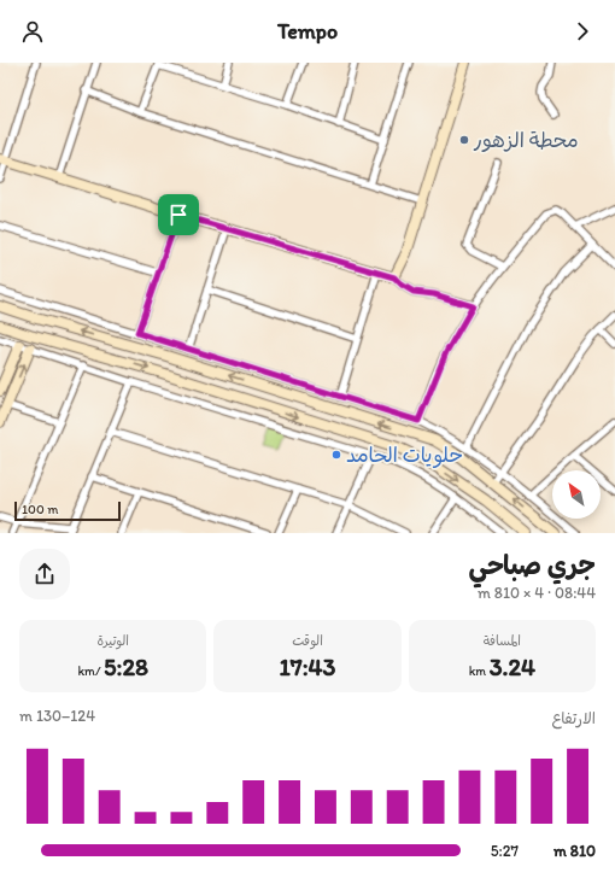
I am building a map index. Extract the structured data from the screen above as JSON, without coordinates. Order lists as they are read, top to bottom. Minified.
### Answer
{"places":["محطة الزهور","حلويات الحامد"],"scale_bar":"100 m","north":"top left","page":{"header":"Tempo","scale":"100 m","heading":["جري صباحي","08:44 · 4 × 810 m"],"stats":[["المسافة","3.24 km"],["الوقت","17:43"],["الوتيرة","5:28 /km"]],"chart":["الارتفاع","124–130 m"],"list":[{"name":"810 m","note":"5:27"}]}}
